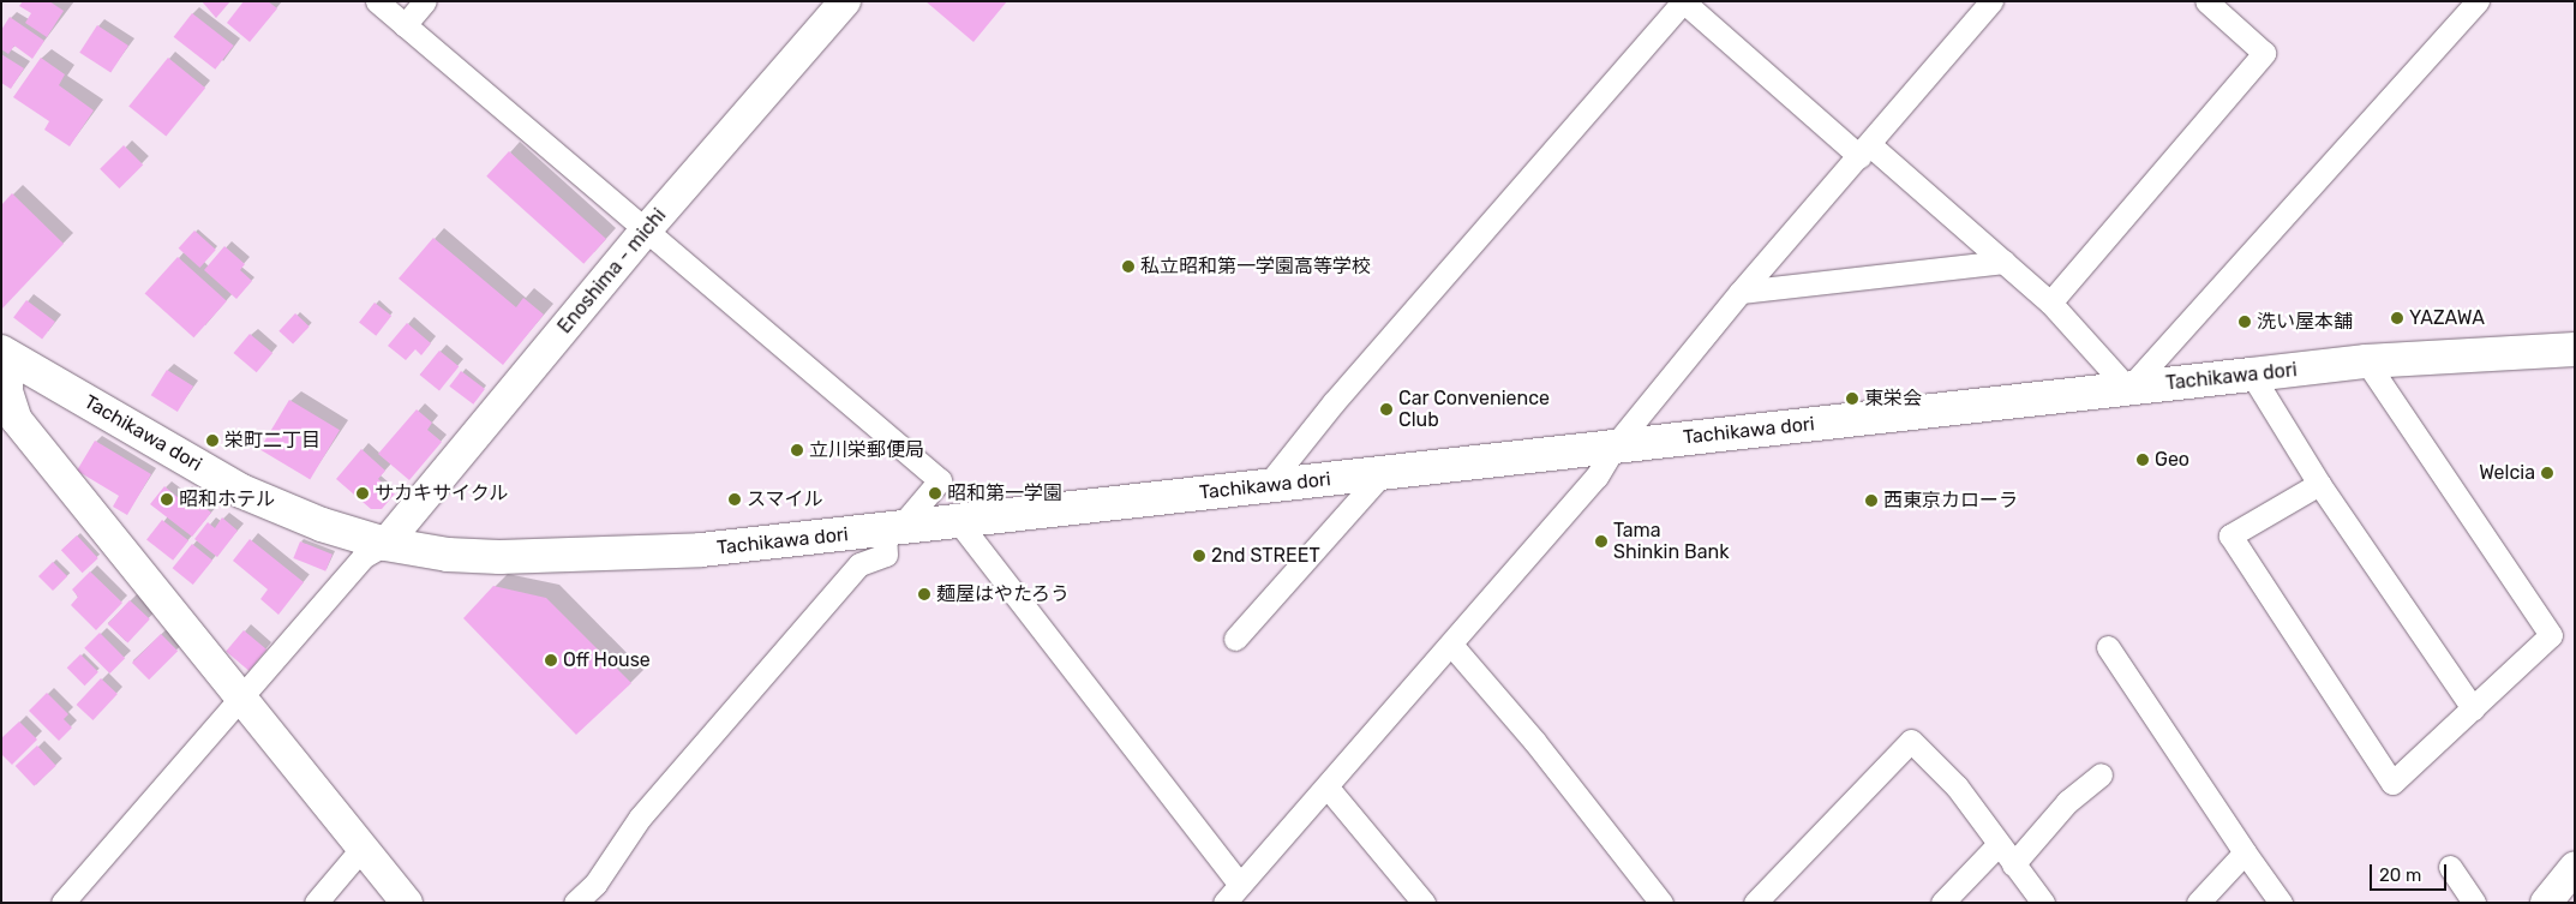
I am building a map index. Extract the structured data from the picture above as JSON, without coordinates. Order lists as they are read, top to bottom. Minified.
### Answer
{"streets":{"main road":["Tachikawa dori"],"street":["Enoshima - michi"]},"crossings":[["Enoshima - michi","Tachikawa dori"]],"places":["私立昭和第一学園高等学校","YAZAWA","洗い屋本舗","東栄会","Car Convenience Club","栄町二丁目","立川栄郵便局","Geo","Welcia","サカキサイクル","昭和第一学園","昭和ホテル","スマイル","西東京カローラ","Tama Shinkin Bank","2nd STREET","麺屋はやたろう","Off House"],"scale_bar":"20 m"}
